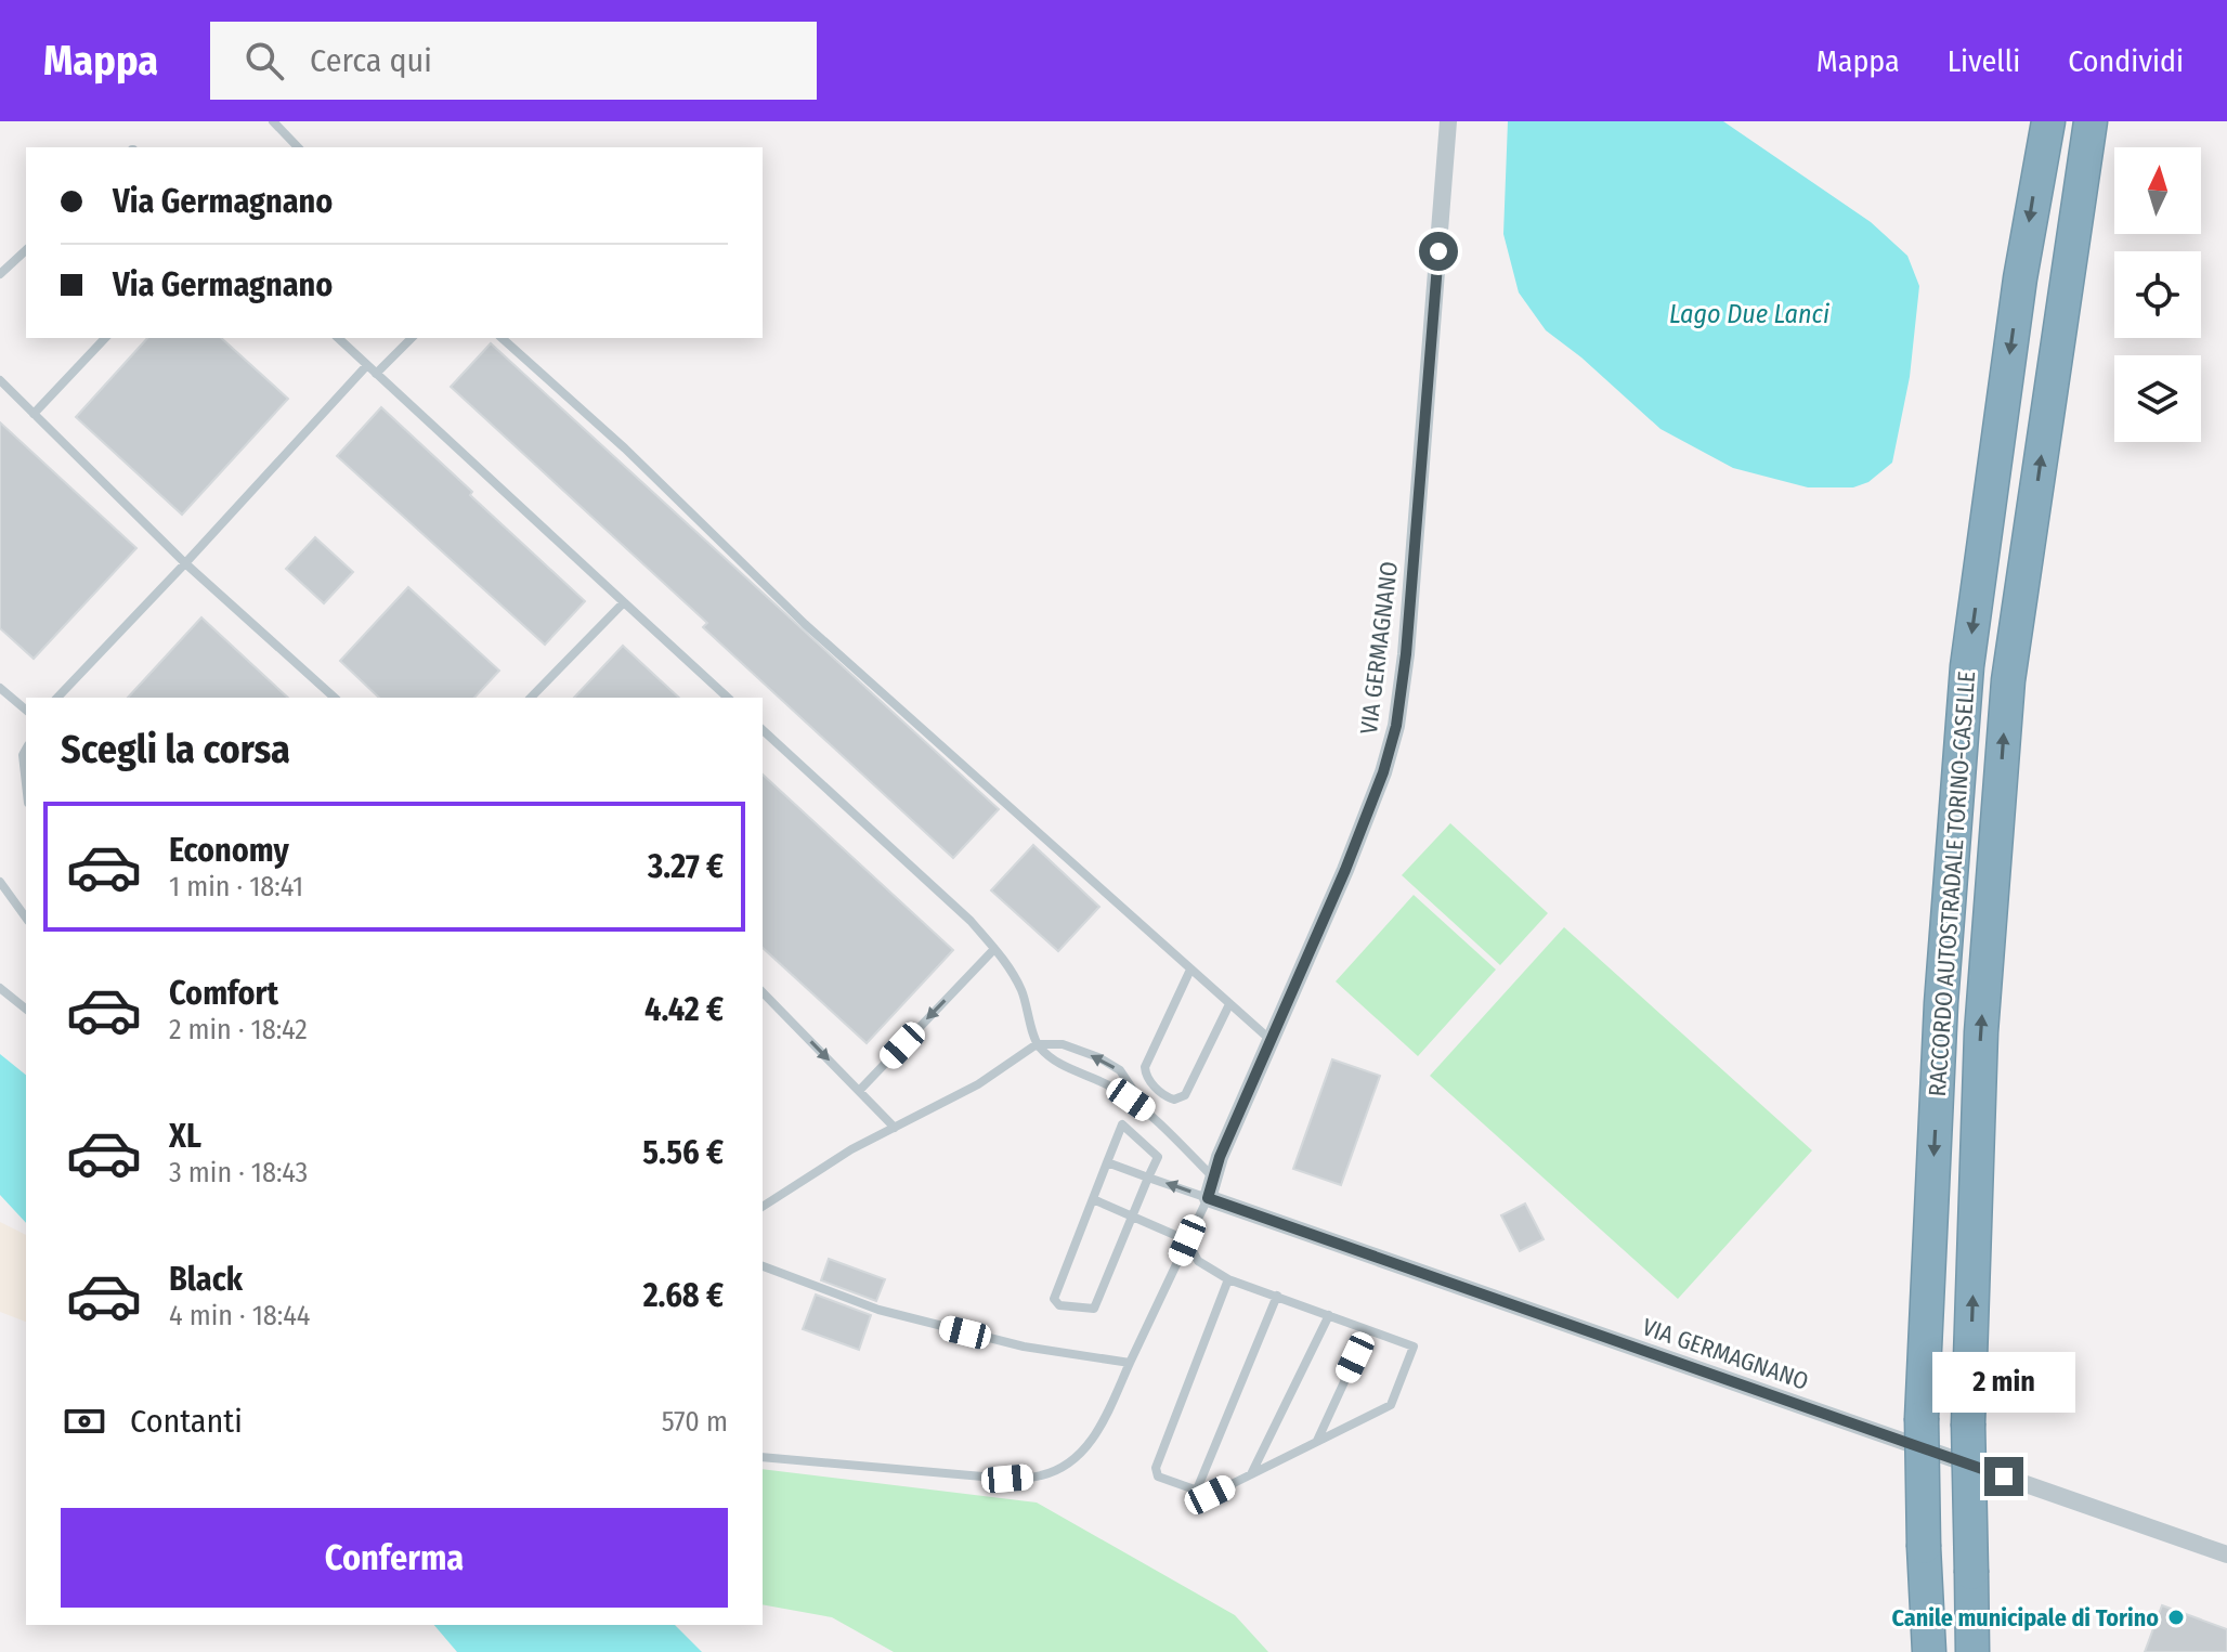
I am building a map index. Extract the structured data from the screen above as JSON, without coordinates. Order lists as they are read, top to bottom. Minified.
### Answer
{"streets":{"highway":["RACCORDO AUTOSTRADALE TORINO-CASELLE"],"street":["VIA GERMAGNANO"]},"water":["Lago Due Lanci"],"places":["Canile municipale di Torino"],"north":"top","page":{"header":"Mappa","search":"Cerca qui","nav":["Mappa","Livelli","Condividi"],"banner":["Via Germagnano","Via Germagnano"],"heading":"Scegli la corsa","list":[{"name":"Economy","note":"1 min · 18:41","value":"3.27 €"},{"name":"Comfort","note":"2 min · 18:42","value":"4.42 €"},{"name":"XL","note":"3 min · 18:43","value":"5.56 €"},{"name":"Black","note":"4 min · 18:44","value":"2.68 €"}],"bubble":"2 min","pay":["Contanti","570 m"],"buttons":"Conferma"}}
